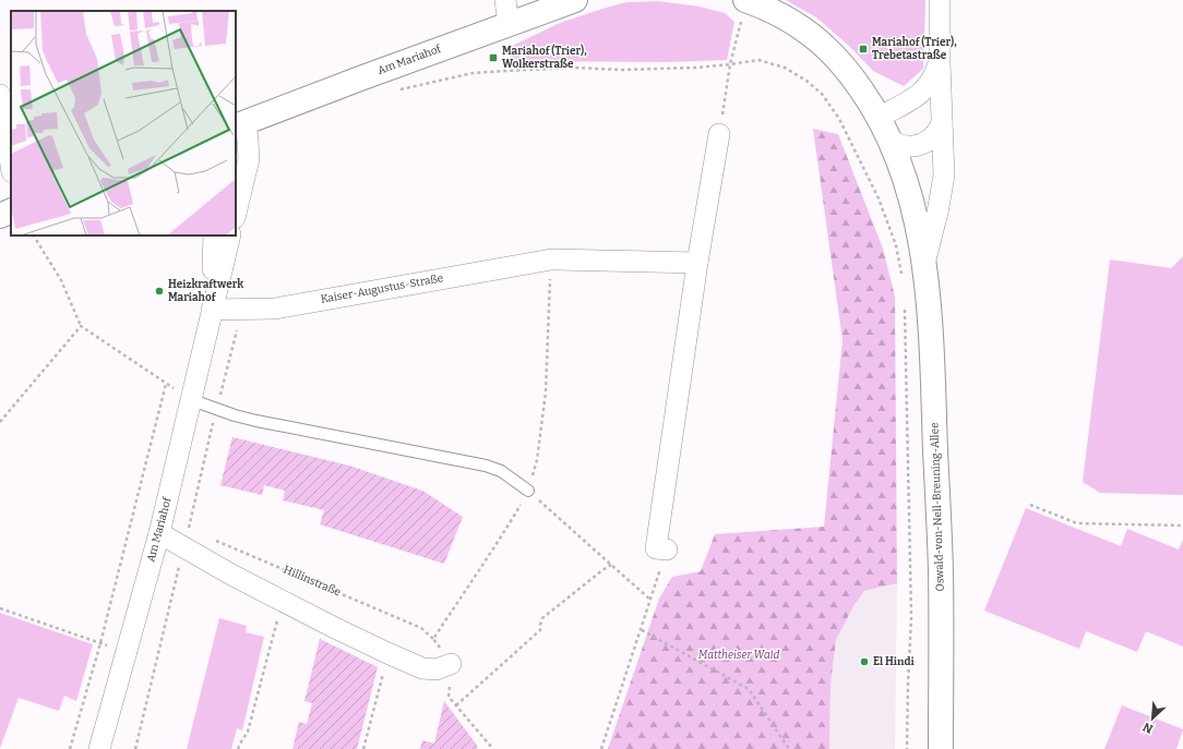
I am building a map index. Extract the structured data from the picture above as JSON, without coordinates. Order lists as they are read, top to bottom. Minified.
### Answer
{"streets":{"street":["Am Mariahof","Kaiser-Augustus-Straße","Oswald-von-Nell-Breuning-Allee"],"path":["Hillinstraße"]},"crossings":[["Am Mariahof","Kaiser-Augustus-Straße"]],"parks":["Mattheiser Wald"],"places":{"transit":["Mariahof (Trier), Trebetastraße","Mariahof (Trier), Wolkerstraße"],"other":["Heizkraftwerk Mariahof","El Hindi"]},"north":"bottom left"}
